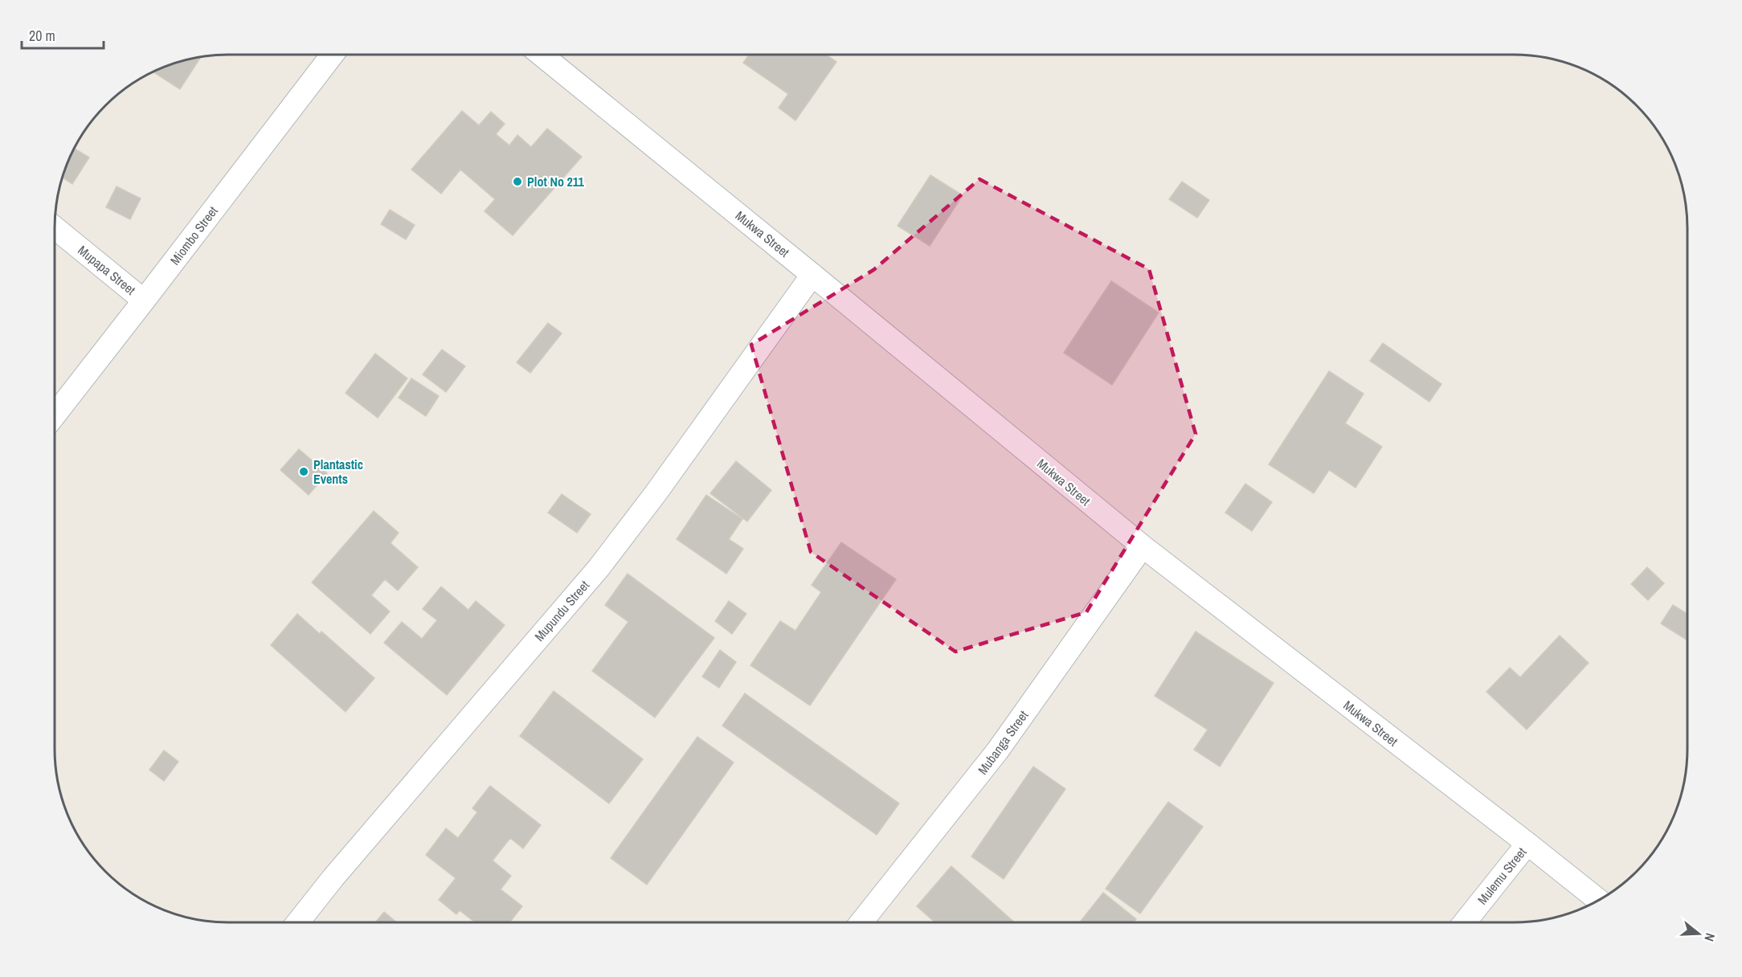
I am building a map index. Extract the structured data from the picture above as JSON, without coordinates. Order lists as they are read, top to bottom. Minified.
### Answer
{"streets":{"street":["Mukwa Street","Miombo Street","Mupapa Street","Mupundu Street","Mubanga Street","Mulemu Street"]},"crossings":[["Mukwa Street","Mupundu Street"],["Mukwa Street","Mubanga Street"],["Mukwa Street","Mulemu Street"],["Miombo Street","Mupapa Street"]],"places":["Plot No 211","Plantastic Events"],"scale_bar":"20 m","north":"right"}
